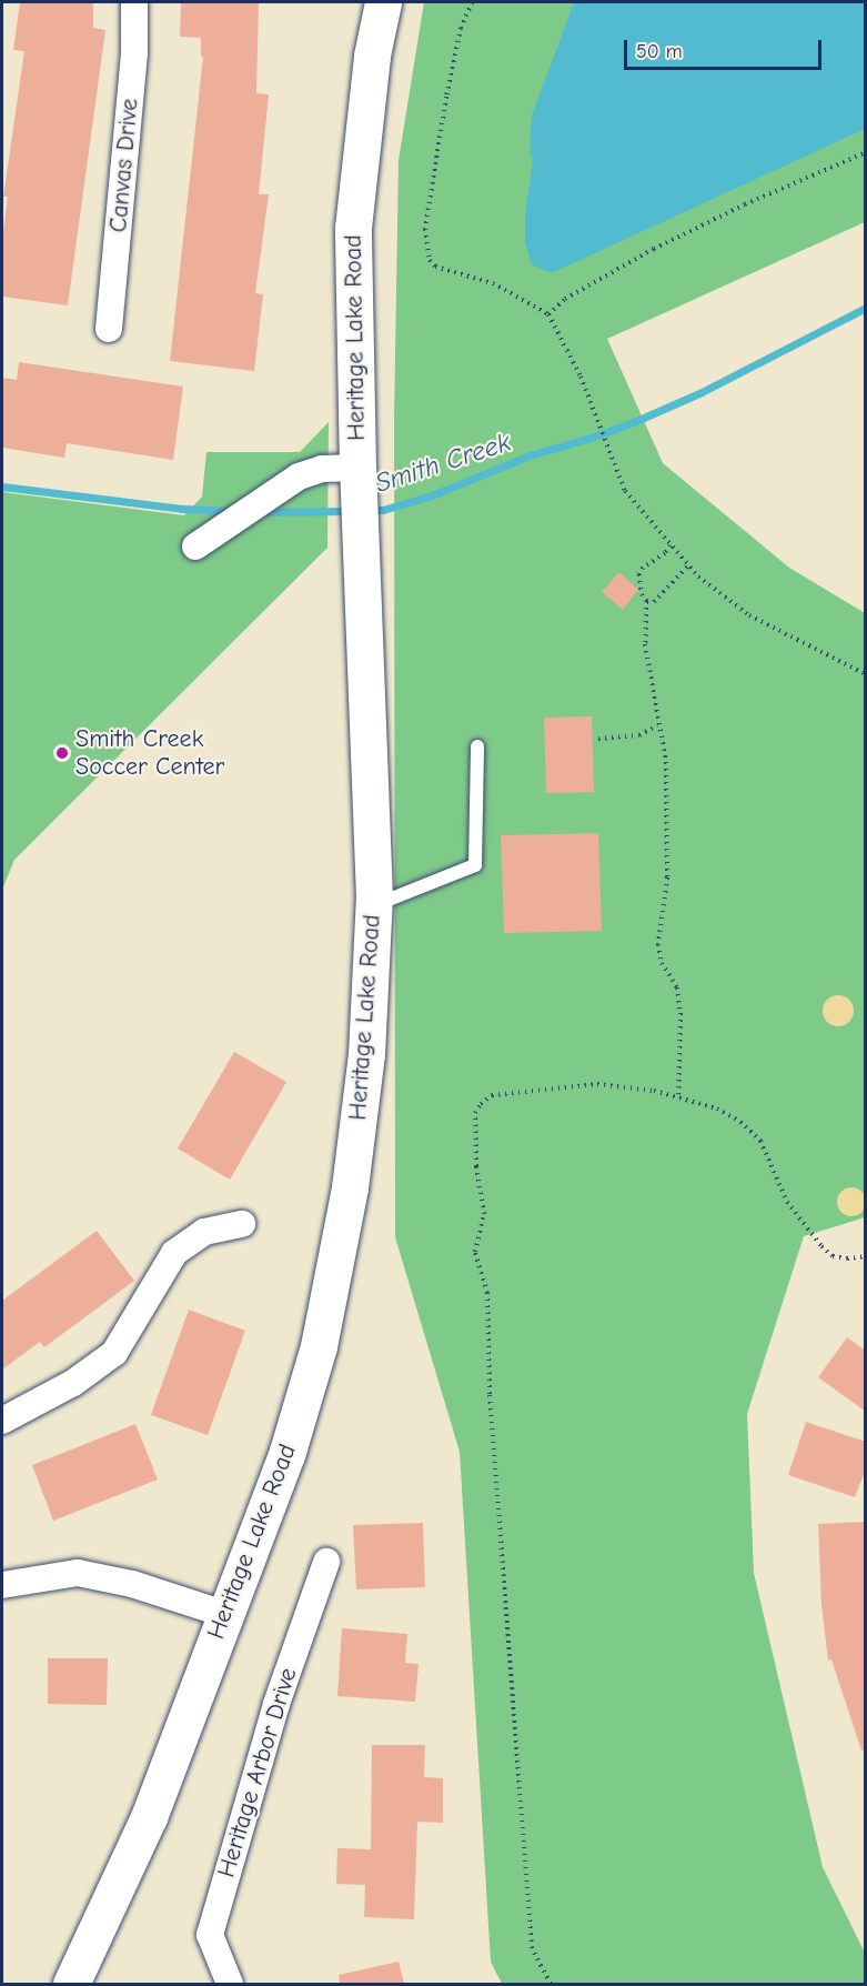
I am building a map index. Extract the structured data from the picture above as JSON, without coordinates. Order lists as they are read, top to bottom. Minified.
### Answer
{"streets":{"main road":["Heritage Lake Road"],"street":["Canvas Drive","Heritage Arbor Drive"]},"water":["Smith Creek"],"places":["Smith Creek Soccer Center"],"scale_bar":"50 m"}
